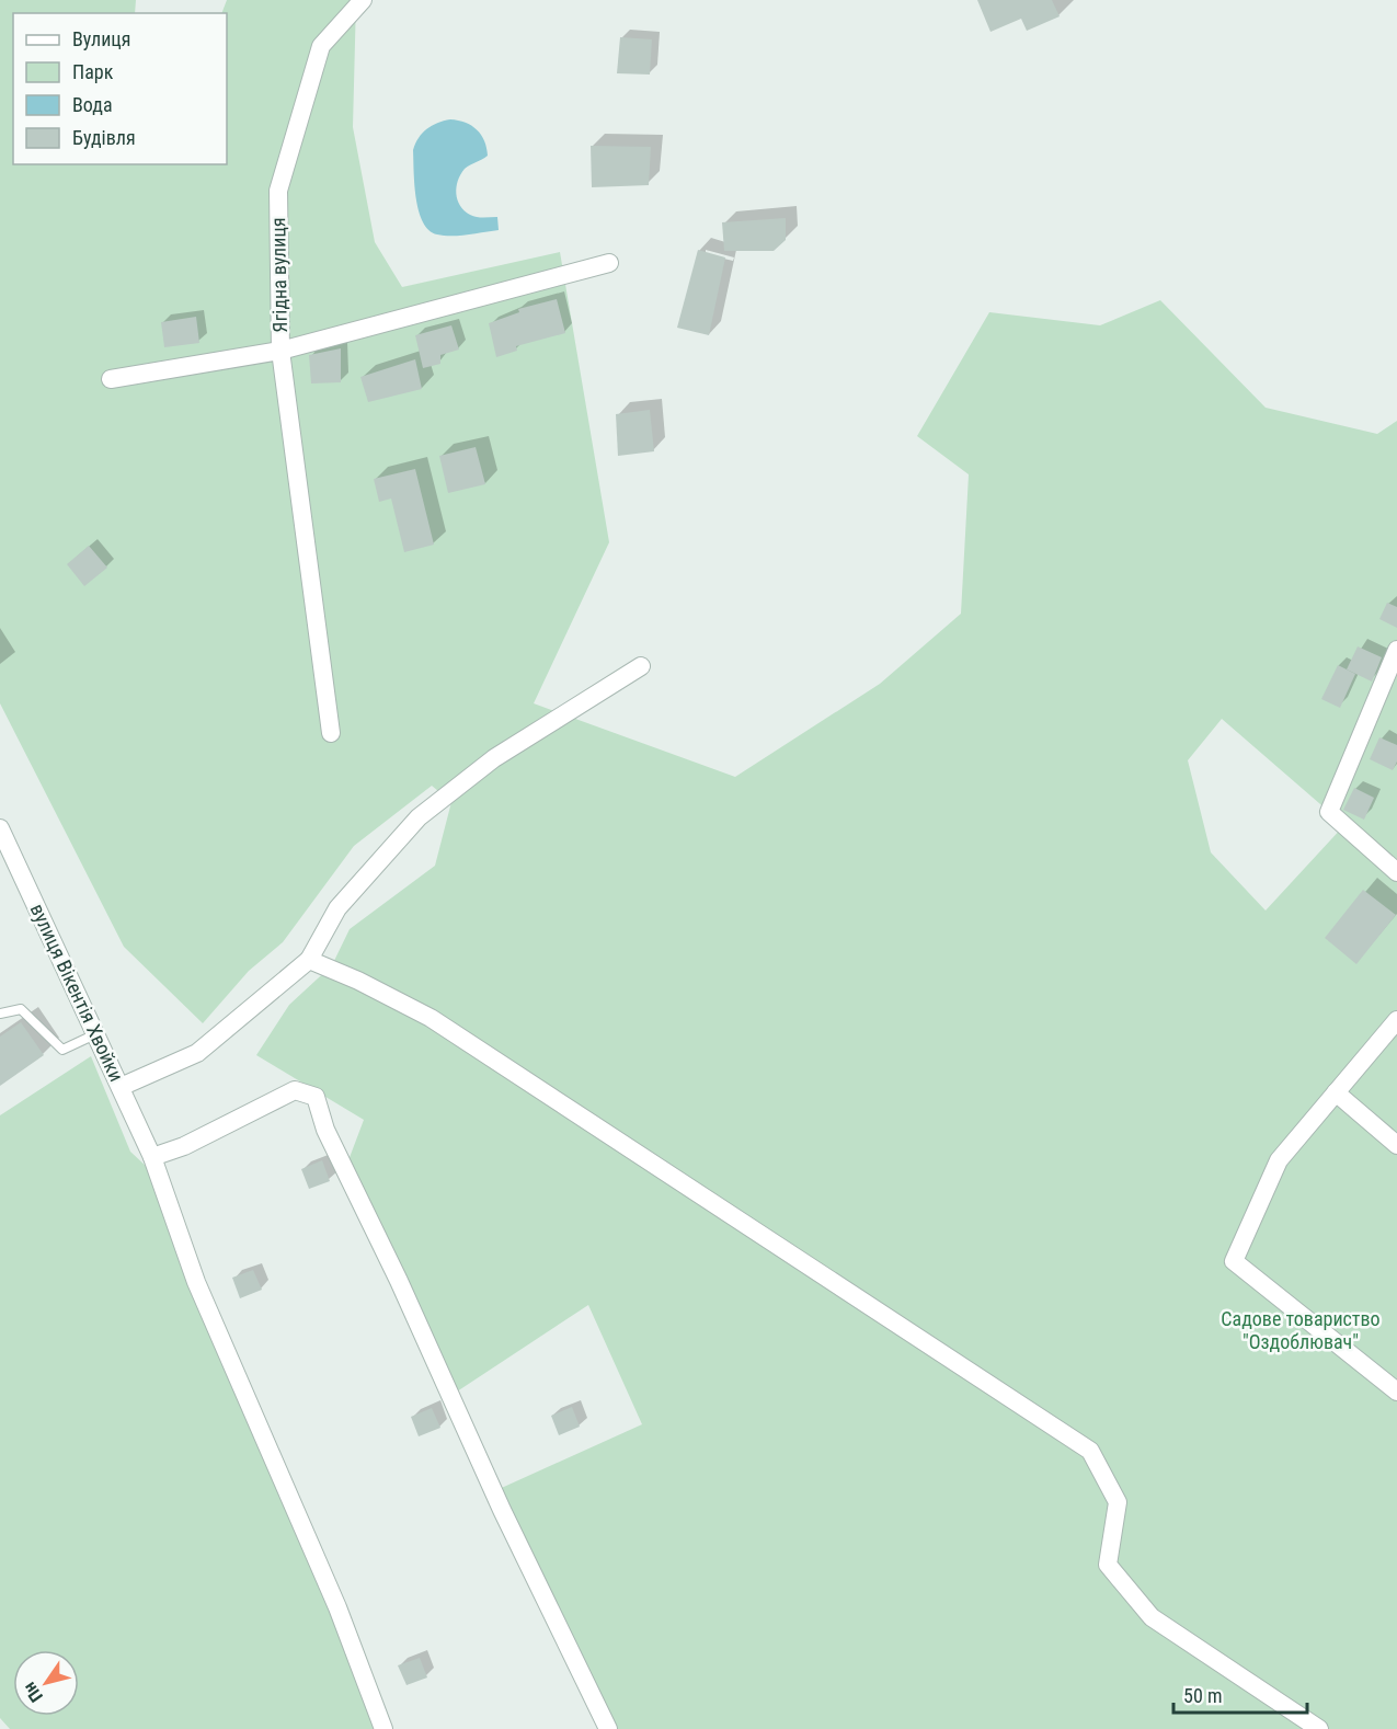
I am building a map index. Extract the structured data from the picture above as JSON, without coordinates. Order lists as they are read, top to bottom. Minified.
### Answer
{"streets":{"street":["Ягідна вулиця","вулиця Вікентія Хвойки"]},"parks":["Садове товариство \"Оздоблювач\""],"legend":["Вулиця","Парк","Вода","Будівля"],"scale_bar":"50 m","north":"bottom left"}
